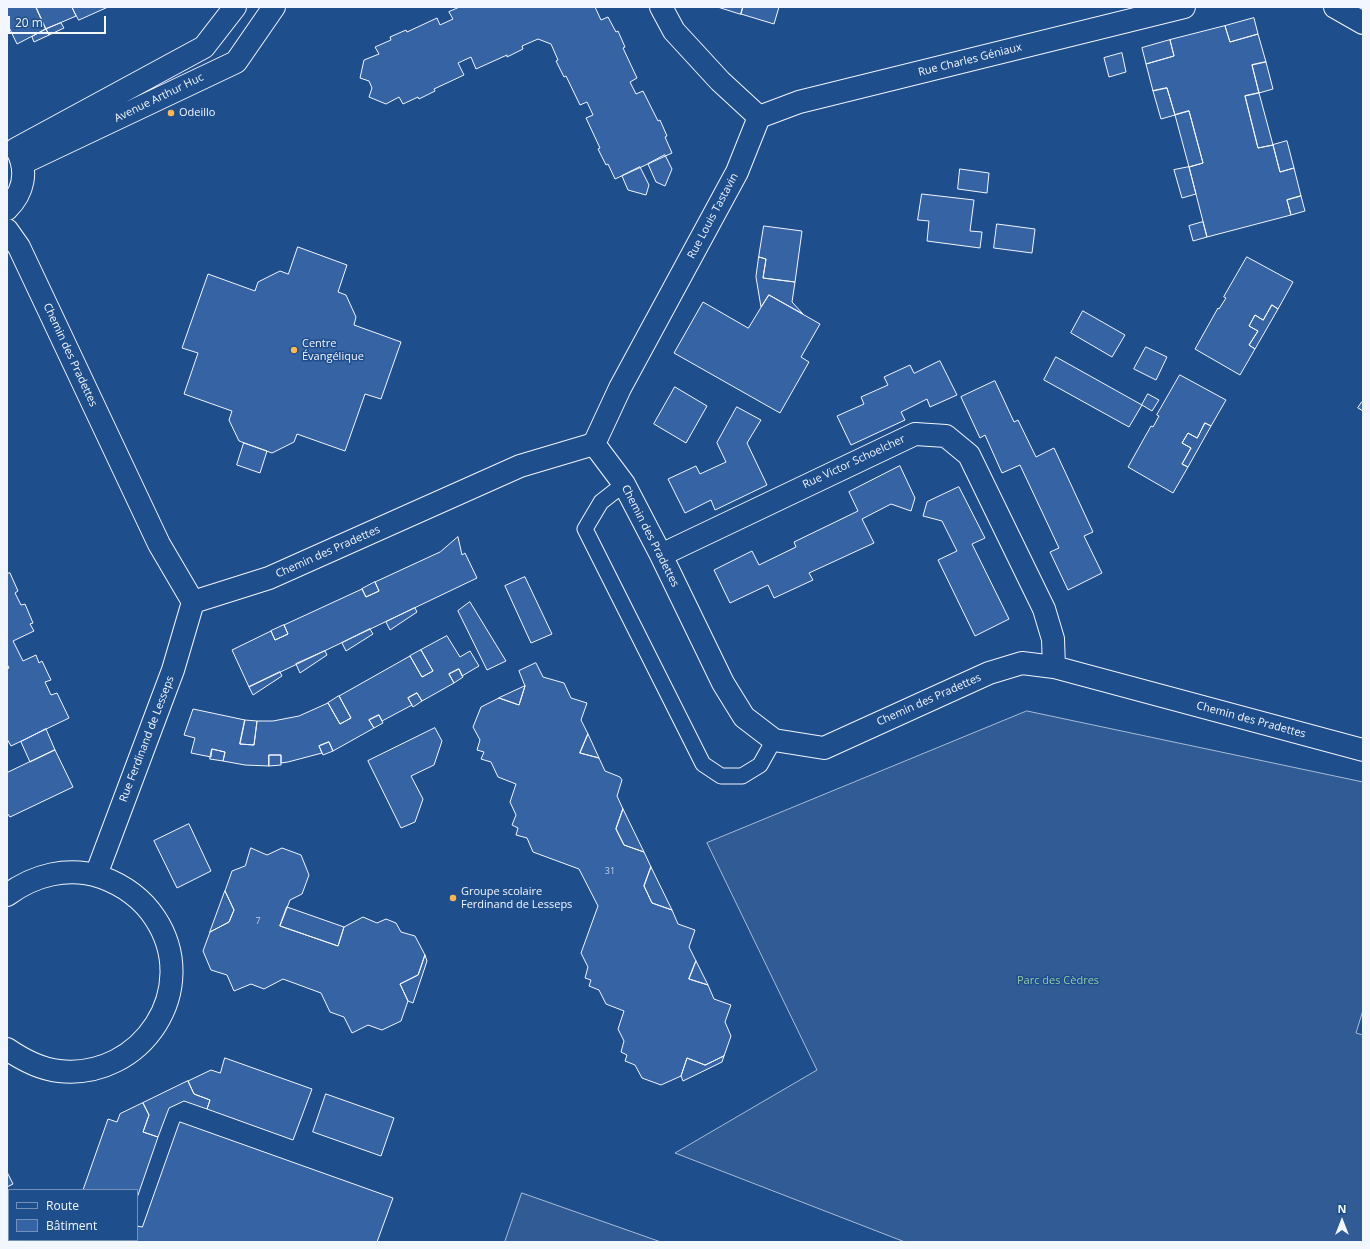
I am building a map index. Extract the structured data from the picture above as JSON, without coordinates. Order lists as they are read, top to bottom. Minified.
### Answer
{"streets":{"street":["Rue Charles Géniaux","Avenue Arthur Huc","Rue Louis Tastavin","Chemin des Pradettes","Rue Victor Schoelcher","Rue Ferdinand de Lesseps"]},"crossings":[["Rue Charles Géniaux","Rue Louis Tastavin"],["Rue Louis Tastavin","Chemin des Pradettes"],["Chemin des Pradettes","Rue Victor Schoelcher"],["Chemin des Pradettes","Rue Ferdinand de Lesseps"]],"parks":["Parc des Cèdres"],"places":["Odeillo","Centre Évangélique","Groupe scolaire Ferdinand de Lesseps"],"house_numbers":["31","7"],"legend":["Route","Bâtiment"],"scale_bar":"20 m","north":"top"}
